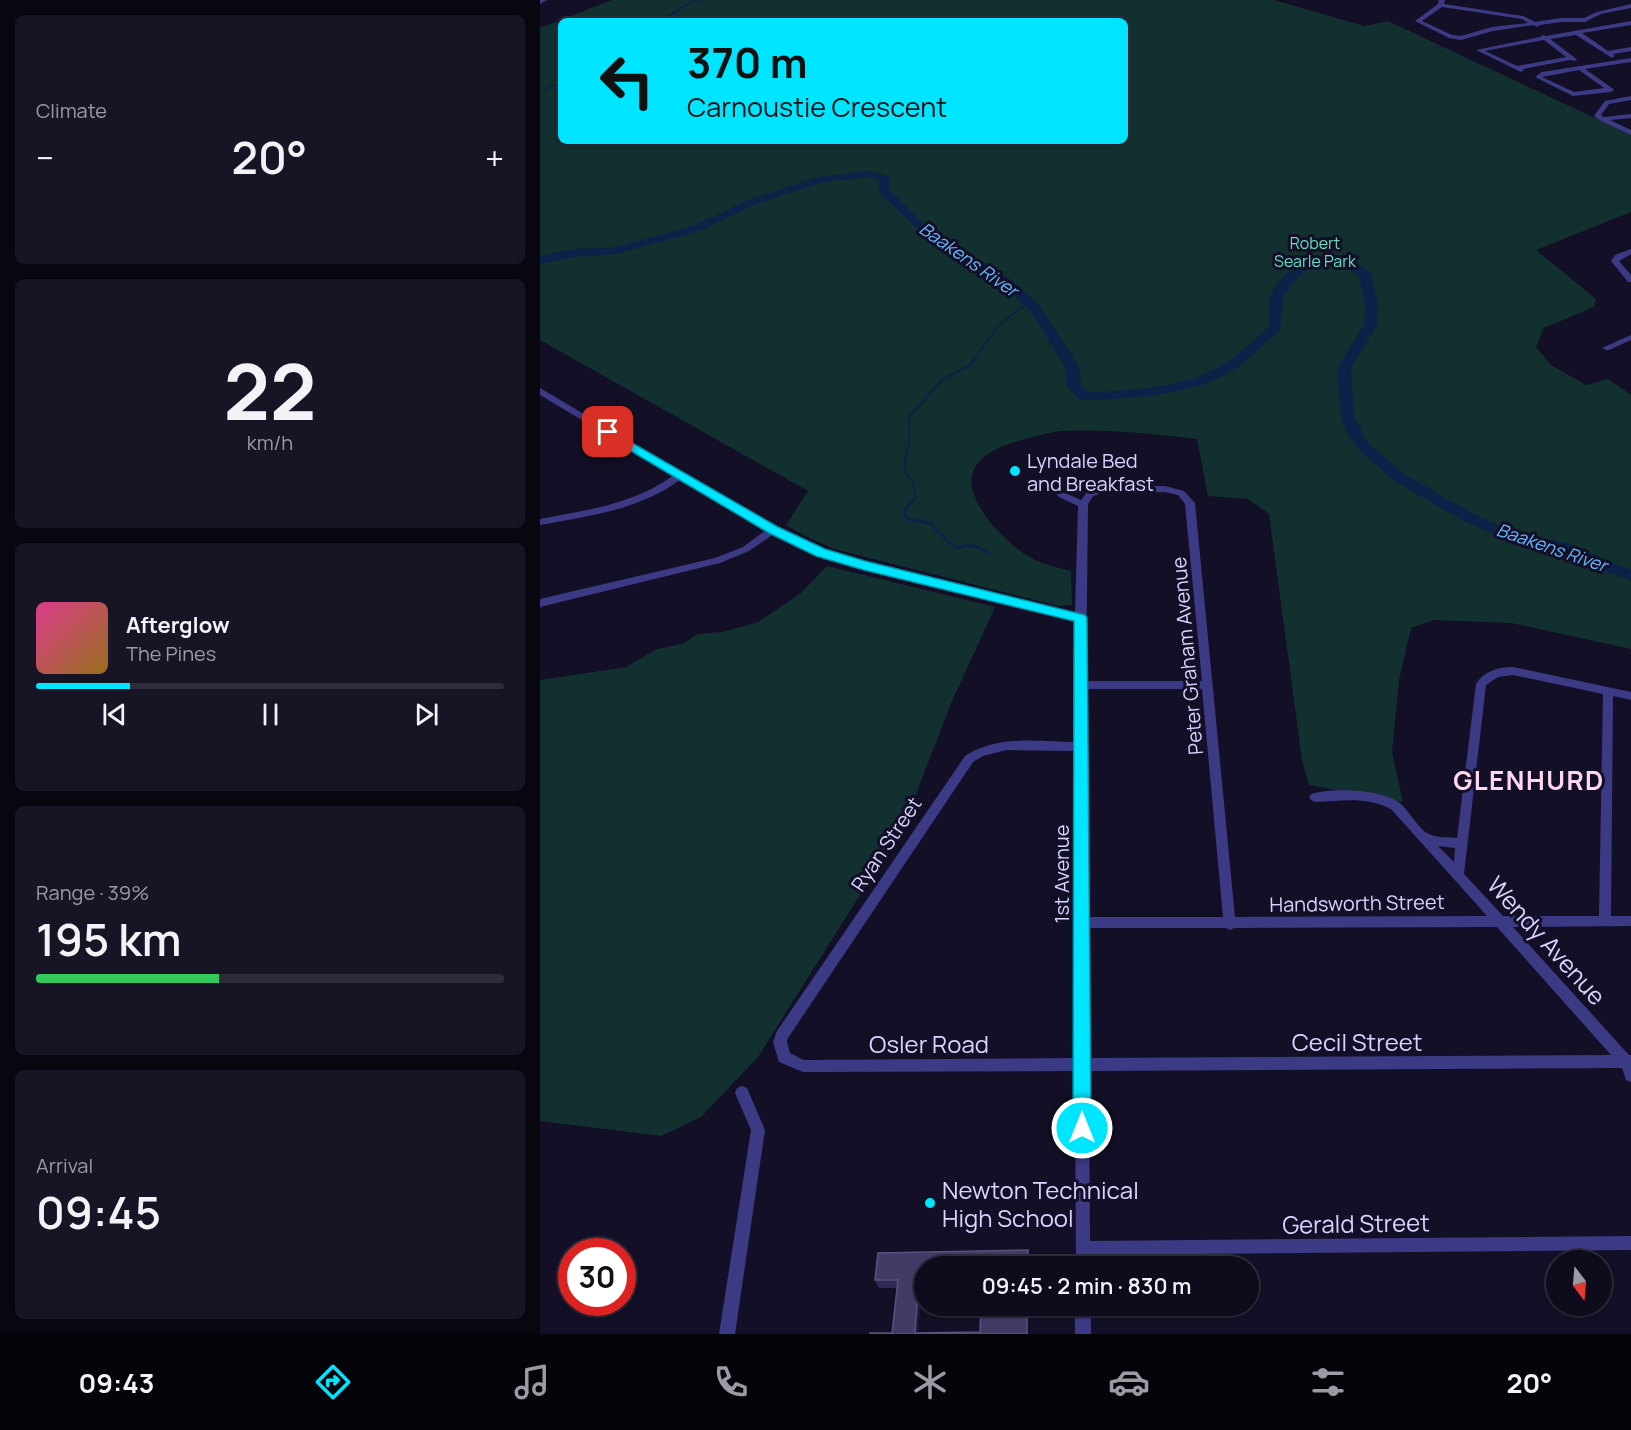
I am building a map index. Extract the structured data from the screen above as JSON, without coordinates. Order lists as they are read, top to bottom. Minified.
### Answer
{"streets":{"street":["Peter Graham Avenue","Ryan Street","1st Avenue","Handsworth Street","Wendy Avenue","Cecil Street","Osler Road","Gerald Street"]},"crossings":[["Peter Graham Avenue","1st Avenue"],["Peter Graham Avenue","Handsworth Street"],["Ryan Street","1st Avenue"],["Ryan Street","Osler Road"],["1st Avenue","Handsworth Street"],["1st Avenue","Cecil Street"],["1st Avenue","Osler Road"],["1st Avenue","Gerald Street"],["Handsworth Street","Wendy Avenue"],["Wendy Avenue","Cecil Street"],["Cecil Street","Osler Road"]],"districts":["GLENHURD"],"water":["Baakens River"],"parks":["Robert Searle Park"],"places":["Lyndale Bed and Breakfast","Newton Technical High School"],"north":"bottom","page":{"tile":["Climate",["22","km/h"],["Range · 39%","195 km"],["Arrival","09:45"]],"turn":["370 m","Carnoustie Crescent"],"heat":["−","20°","+"],"song":["Afterglow","The Pines"],"limit":"30","trip":"09:45 · 2 min · 830 m","tabs":["09:43","20°"]}}
